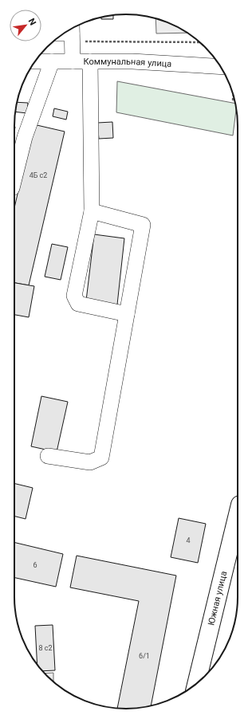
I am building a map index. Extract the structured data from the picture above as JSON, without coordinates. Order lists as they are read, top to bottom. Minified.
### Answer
{"streets":{"main road":["Южная улица"],"street":["Коммунальная улица"]},"house_numbers":["4Б с2","4","6","8 с2","6/1"],"north":"top right"}
